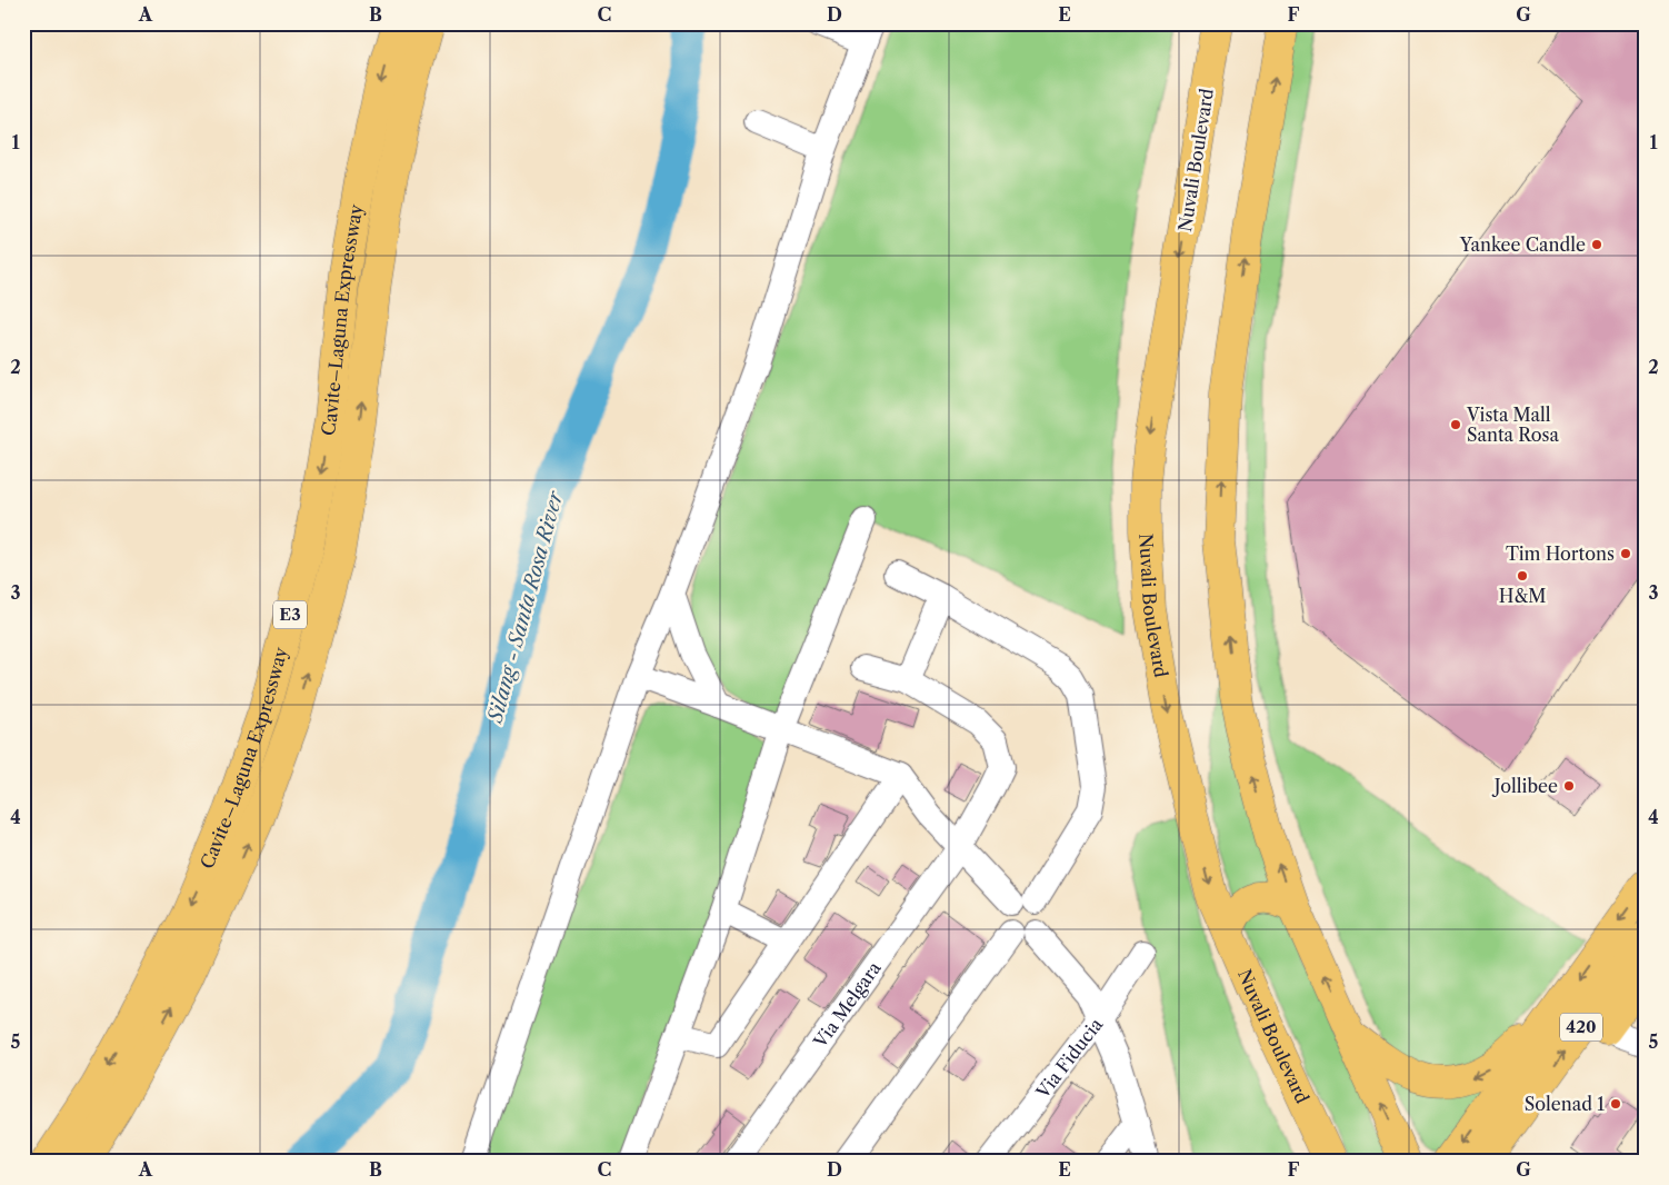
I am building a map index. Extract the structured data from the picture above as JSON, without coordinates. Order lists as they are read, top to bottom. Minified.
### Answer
{"streets":{"main road":["Nuvali Boulevard","Cavite–Laguna Expressway","E3","420"],"street":["Via Melgara","Via Fiducia"]},"water":["Silang - Santa Rosa River"],"places":["Yankee Candle","Vista Mall Santa Rosa","Tim Hortons","H&M","Jollibee","Solenad 1"],"grid":{"columns":["A","B","C","D","E","F","G"],"rows":["1","2","3","4","5"]}}
